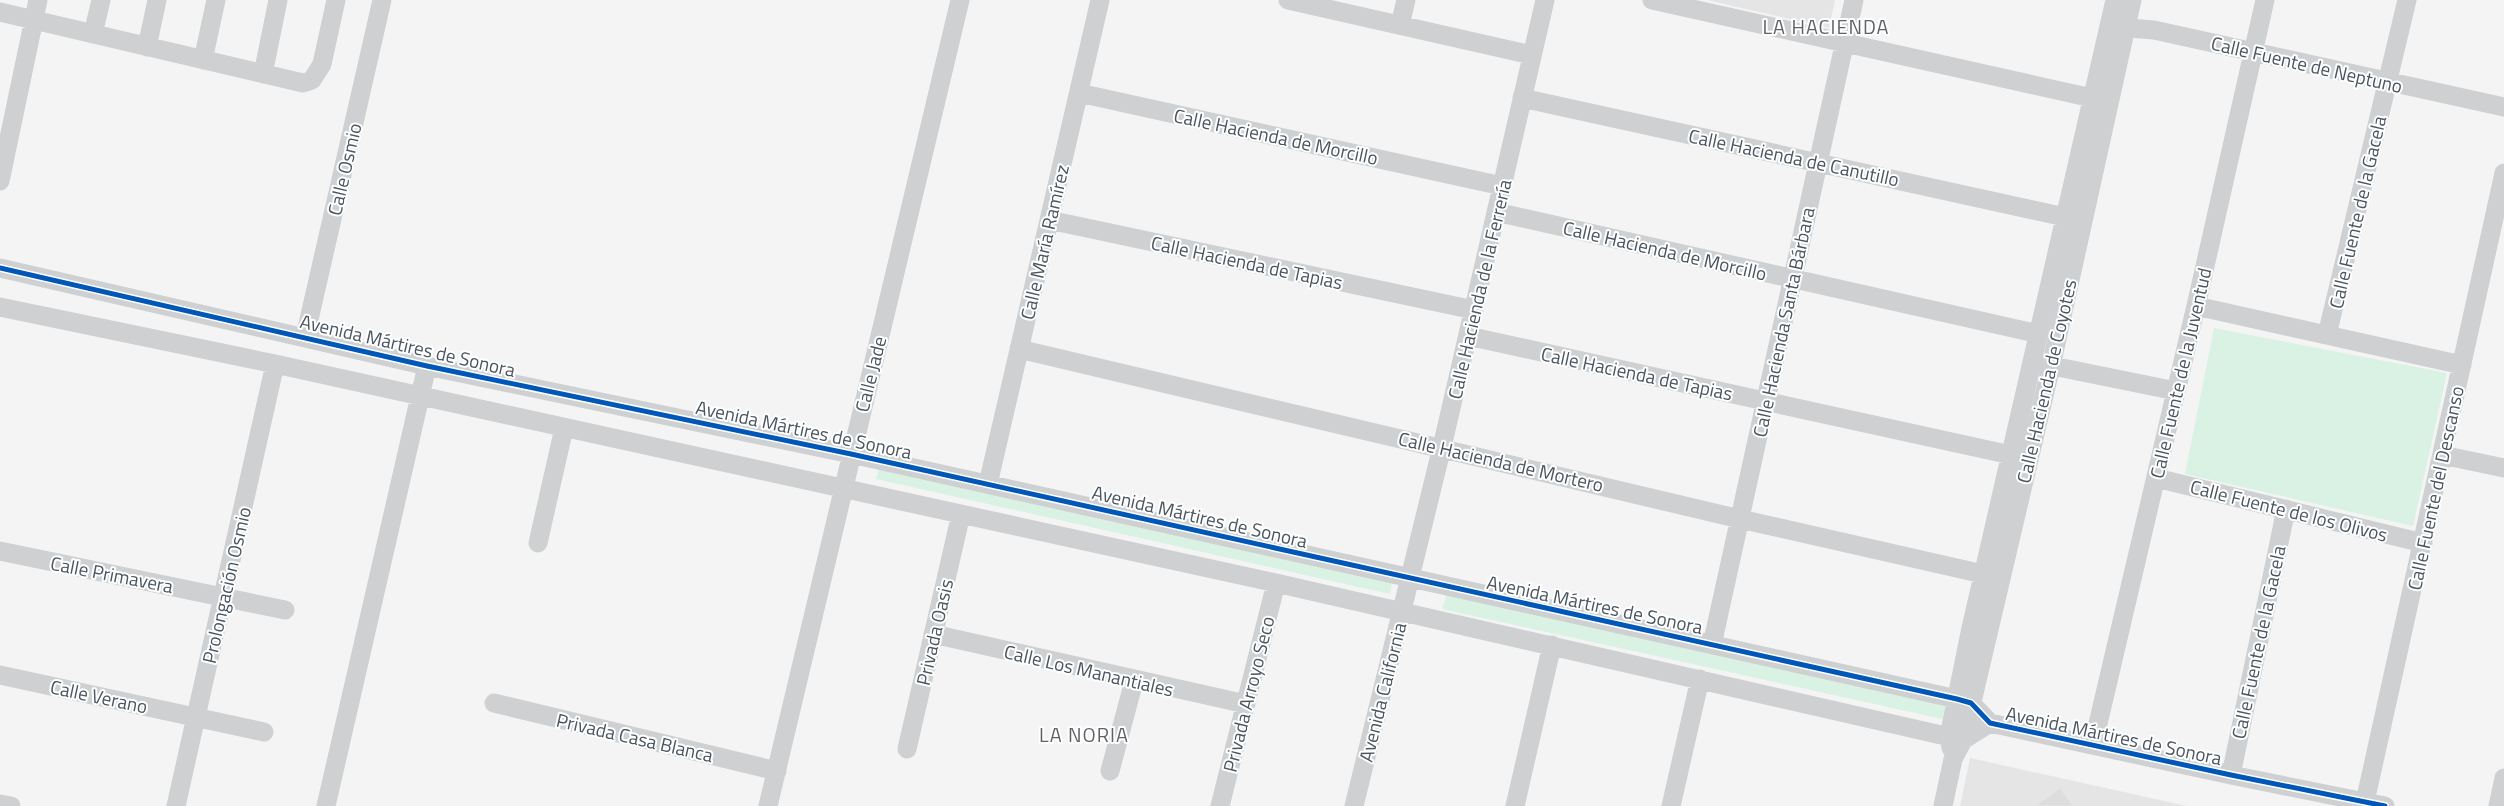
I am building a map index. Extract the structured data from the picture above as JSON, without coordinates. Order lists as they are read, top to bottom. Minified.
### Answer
{"streets":{"street":["Calle Fuente de Neptuno","Calle Hacienda de Morcillo","Calle Hacienda de Canutillo","Calle Osmio","Calle Fuente de la Gacela","Calle María Ramírez","Calle Hacienda de Tapias","Calle Hacienda de la Ferrería","Calle Hacienda Santa Bárbara","Avenida Mártires de Sonora","Calle Fuente de la Juventud","Calle Jade","Calle Hacienda de Coyotes","Calle Hacienda de Mortero","Calle Fuente del Descanso","Calle Fuente de los Olivos","Calle Primavera","Prolongación Osmio","Privada Oasis","Calle Los Manantiales","Avenida California","Privada Arroyo Seco","Calle Verano","Privada Casa Blanca"]},"crossings":[["Calle Fuente de Neptuno","Calle Fuente de la Gacela"],["Calle Fuente de Neptuno","Calle Fuente de la Juventud"],["Calle Fuente de Neptuno","Calle Hacienda de Coyotes"],["Calle Hacienda de Morcillo","Calle María Ramírez"],["Calle Hacienda de Morcillo","Calle Hacienda de la Ferrería"],["Calle Hacienda de Morcillo","Calle Hacienda Santa Bárbara"],["Calle Hacienda de Morcillo","Calle Hacienda de Coyotes"],["Calle Hacienda de Canutillo","Calle Hacienda de la Ferrería"],["Calle Hacienda de Canutillo","Calle Hacienda Santa Bárbara"],["Calle Hacienda de Canutillo","Calle Hacienda de Coyotes"],["Calle Osmio","Avenida Mártires de Sonora"],["Calle Fuente de la Gacela","Avenida Mártires de Sonora"],["Calle Fuente de la Gacela","Calle Fuente de los Olivos"],["Calle María Ramírez","Calle Hacienda de Tapias"],["Calle María Ramírez","Avenida Mártires de Sonora"],["Calle María Ramírez","Calle Hacienda de Mortero"],["Calle Hacienda de Tapias","Calle Hacienda de la Ferrería"],["Calle Hacienda de Tapias","Calle Hacienda Santa Bárbara"],["Calle Hacienda de Tapias","Calle Hacienda de Coyotes"],["Calle Hacienda de la Ferrería","Avenida Mártires de Sonora"],["Calle Hacienda de la Ferrería","Calle Hacienda de Mortero"],["Calle Hacienda de la Ferrería","Avenida California"],["Calle Hacienda Santa Bárbara","Avenida Mártires de Sonora"],["Calle Hacienda Santa Bárbara","Calle Hacienda de Mortero"],["Avenida Mártires de Sonora","Calle Fuente de la Juventud"],["Avenida Mártires de Sonora","Calle Jade"],["Avenida Mártires de Sonora","Calle Hacienda de Coyotes"],["Avenida Mártires de Sonora","Calle Fuente del Descanso"],["Avenida Mártires de Sonora","Avenida California"],["Calle Fuente de la Juventud","Calle Fuente de los Olivos"],["Calle Jade","Privada Casa Blanca"],["Calle Hacienda de Coyotes","Calle Hacienda de Mortero"],["Calle Fuente del Descanso","Calle Fuente de los Olivos"],["Calle Primavera","Prolongación Osmio"],["Prolongación Osmio","Calle Verano"],["Privada Oasis","Calle Los Manantiales"],["Calle Los Manantiales","Privada Arroyo Seco"]],"districts":["LA HACIENDA","LA NORIA"]}
